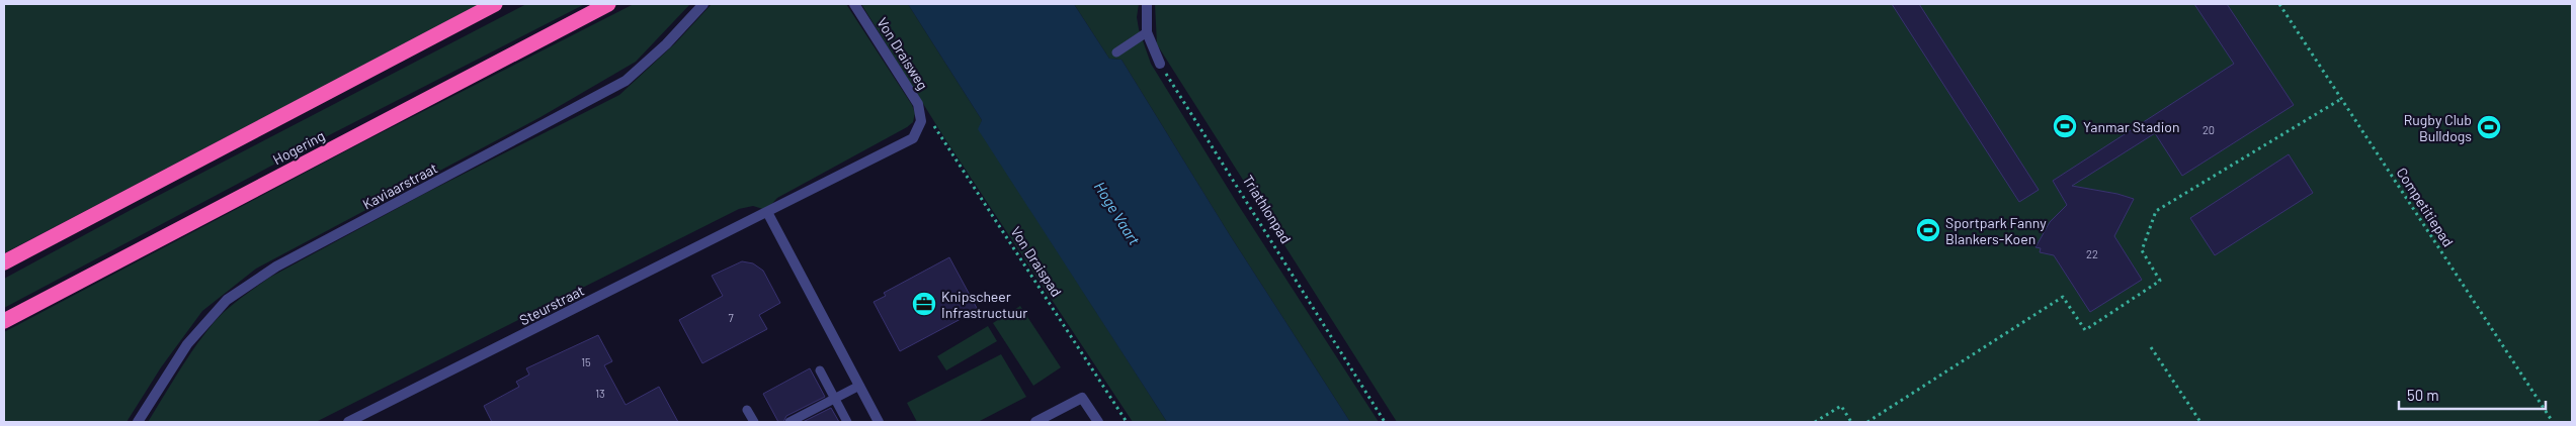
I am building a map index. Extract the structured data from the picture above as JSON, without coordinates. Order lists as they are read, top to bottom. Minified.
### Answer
{"streets":{"highway":["Hogering"],"street":["Von Draisweg","Kaviaarstraat","Steurstraat"],"path":["Competitiepad","Triathlonpad","Von Draispad"]},"crossings":[["Von Draisweg","Von Draispad"],["Von Draisweg","Steurstraat"],["Von Draispad","Steurstraat"]],"water":["Hoge Vaart"],"places":{"sports":["Yanmar Stadion","Rugby Club Bulldogs","Sportpark Fanny Blankers-Koen"],"office":["Knipscheer Infrastructuur"]},"house_numbers":["20","22","7","15","13"],"scale_bar":"50 m"}
